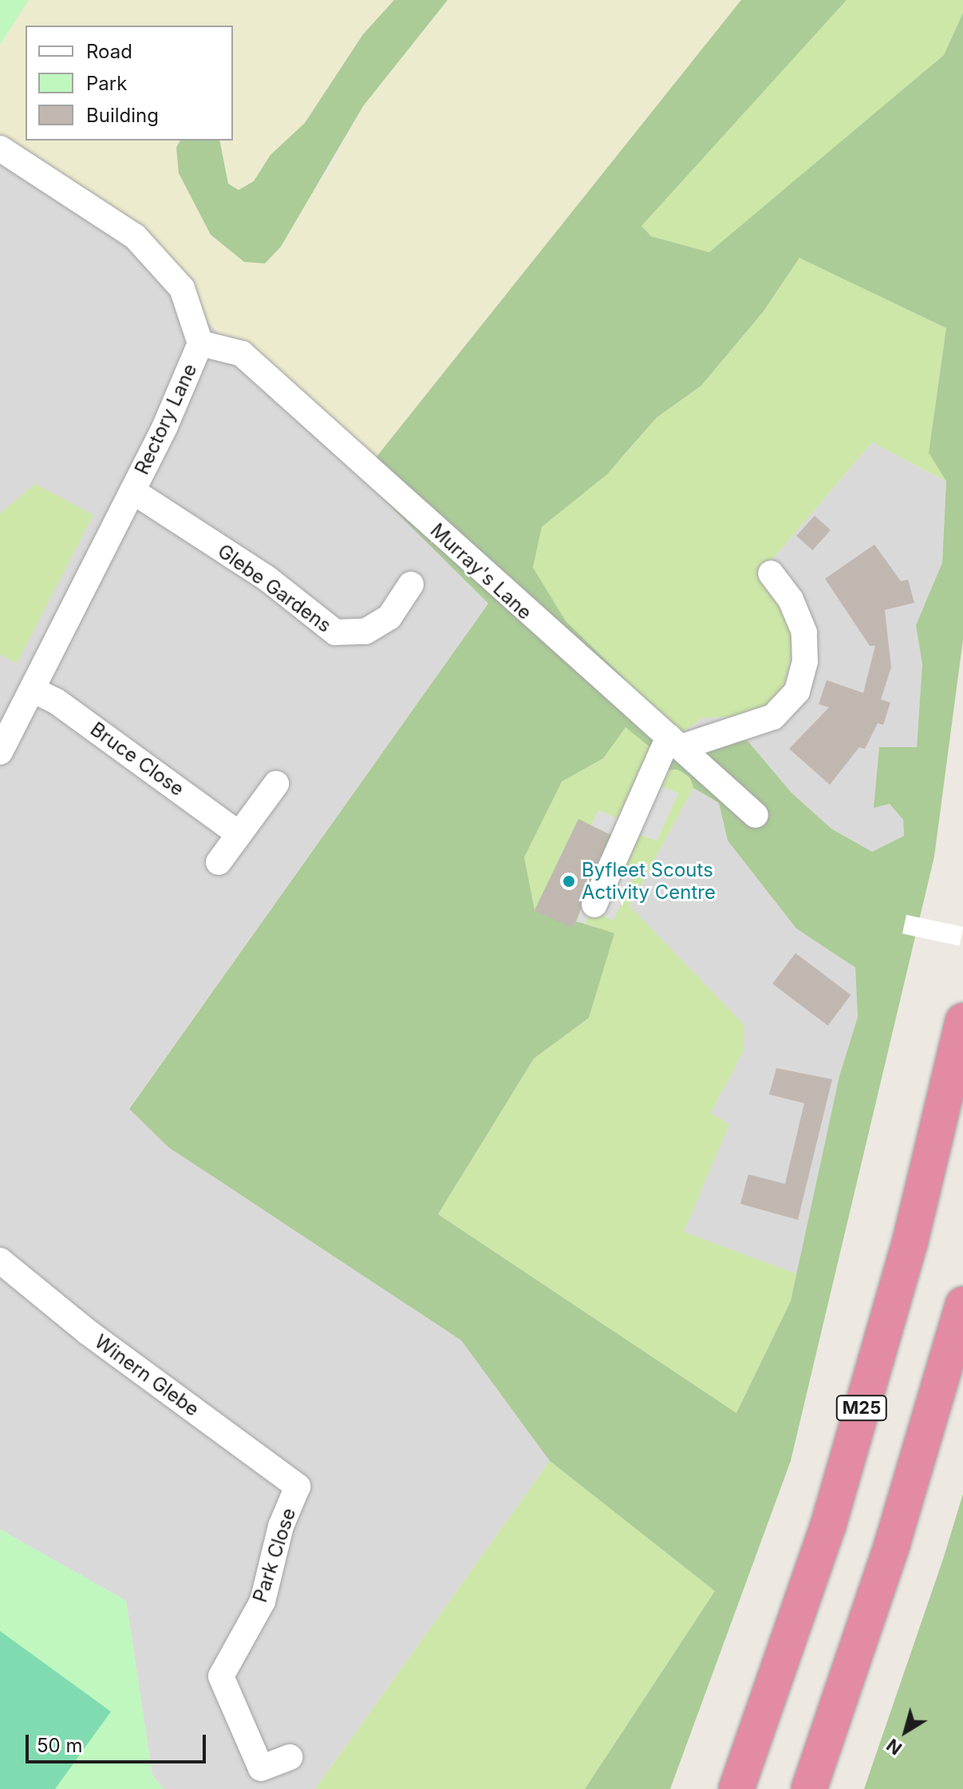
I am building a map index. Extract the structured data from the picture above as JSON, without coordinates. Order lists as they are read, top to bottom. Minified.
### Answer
{"streets":{"highway":["M25"],"street":["Rectory Lane","Murray's Lane","Glebe Gardens","Bruce Close","Winern Glebe","Park Close"]},"crossings":[["Rectory Lane","Murray's Lane"],["Rectory Lane","Glebe Gardens"],["Rectory Lane","Bruce Close"],["Winern Glebe","Park Close"]],"places":["Byfleet Scouts Activity Centre"],"legend":["Road","Park","Building"],"scale_bar":"50 m","north":"bottom left"}
